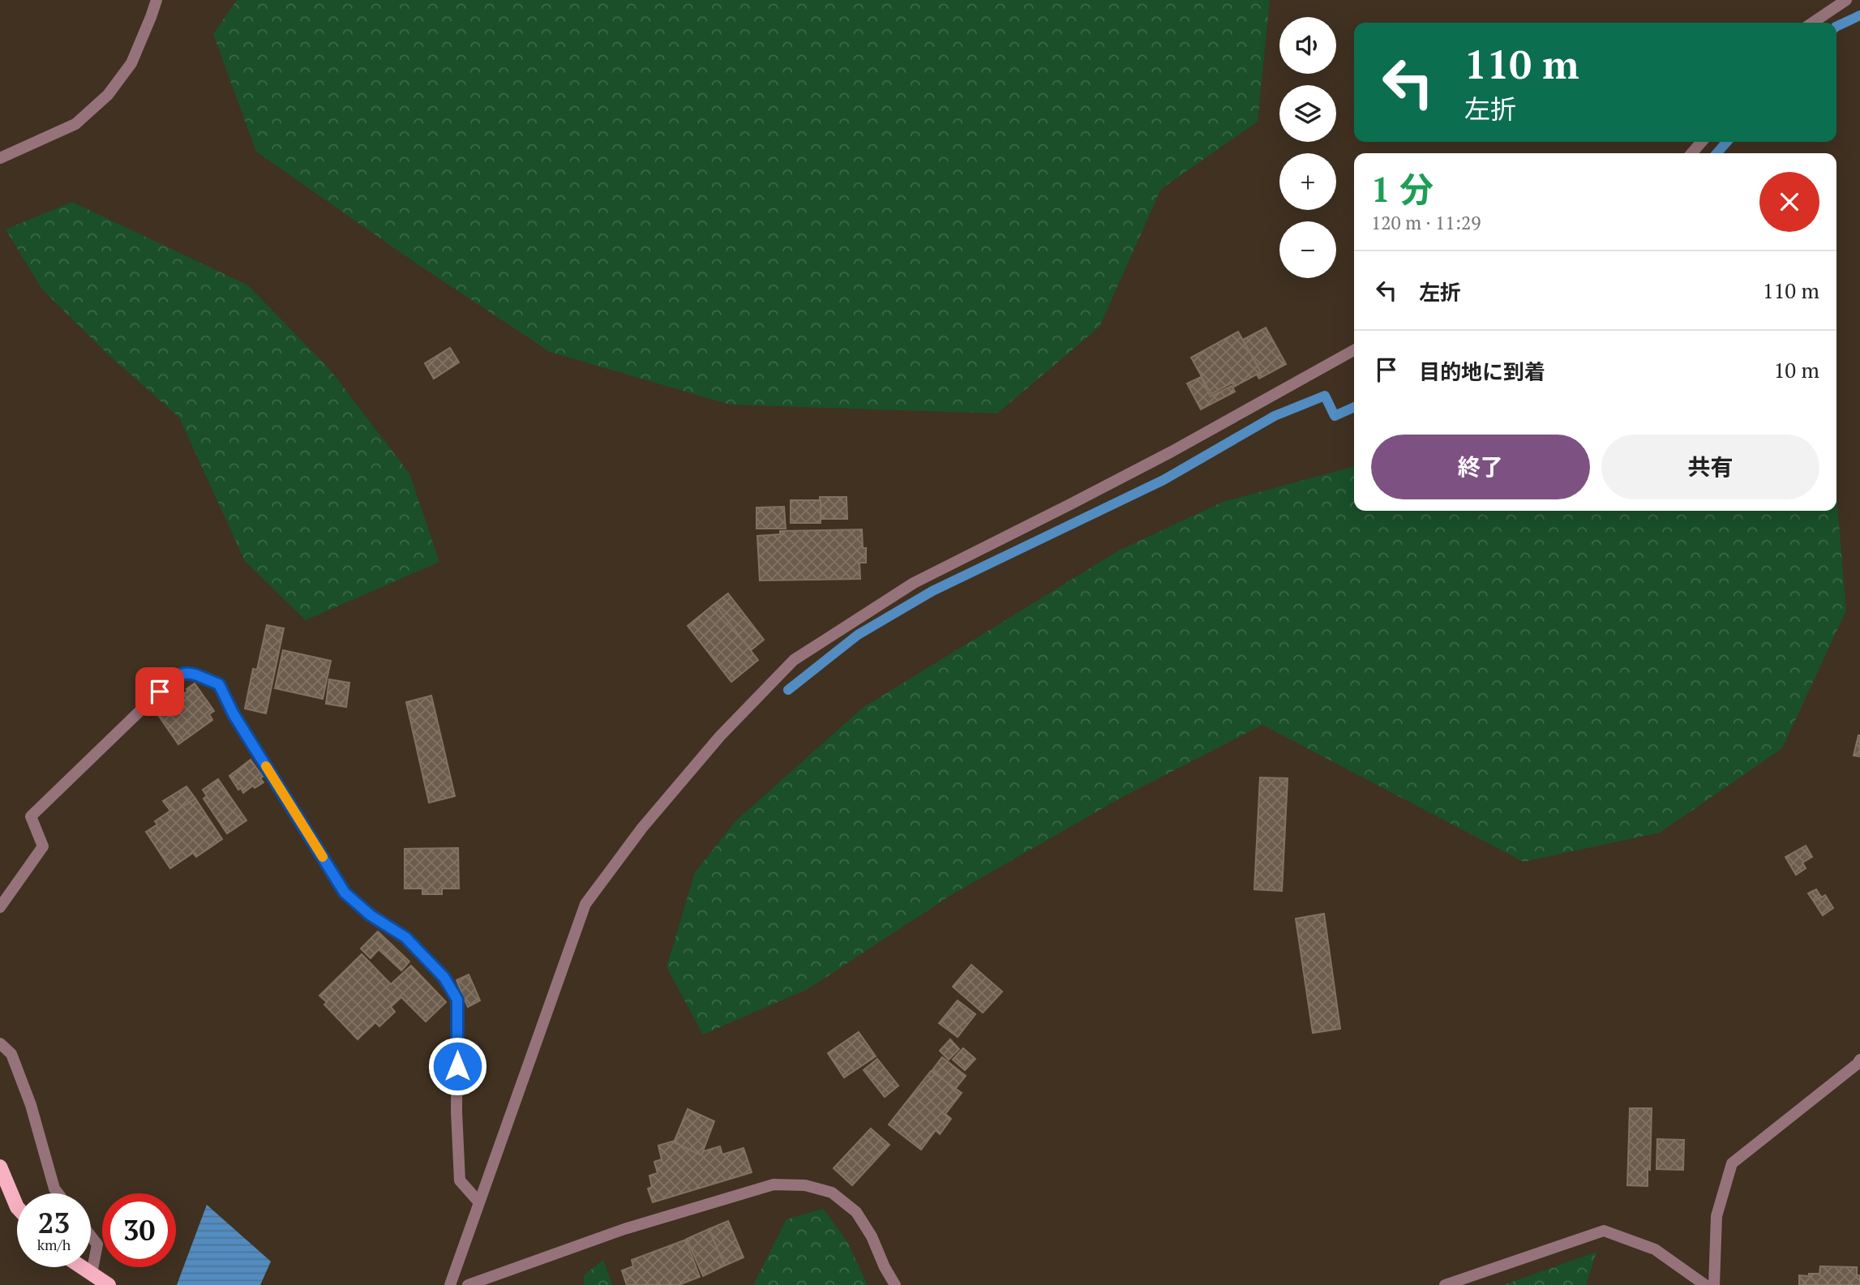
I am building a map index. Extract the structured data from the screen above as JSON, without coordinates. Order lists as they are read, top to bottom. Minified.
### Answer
{"page":{"map_buttons":["+","−"],"turn":["110 m","左折"],"heading":["1 分","120 m · 11:29"],"list":[{"name":"左折","value":"110 m"},{"name":"目的地に到着","value":"10 m"}],"buttons":["終了","共有"],"speed":"23 km/h","limit":"30"}}
